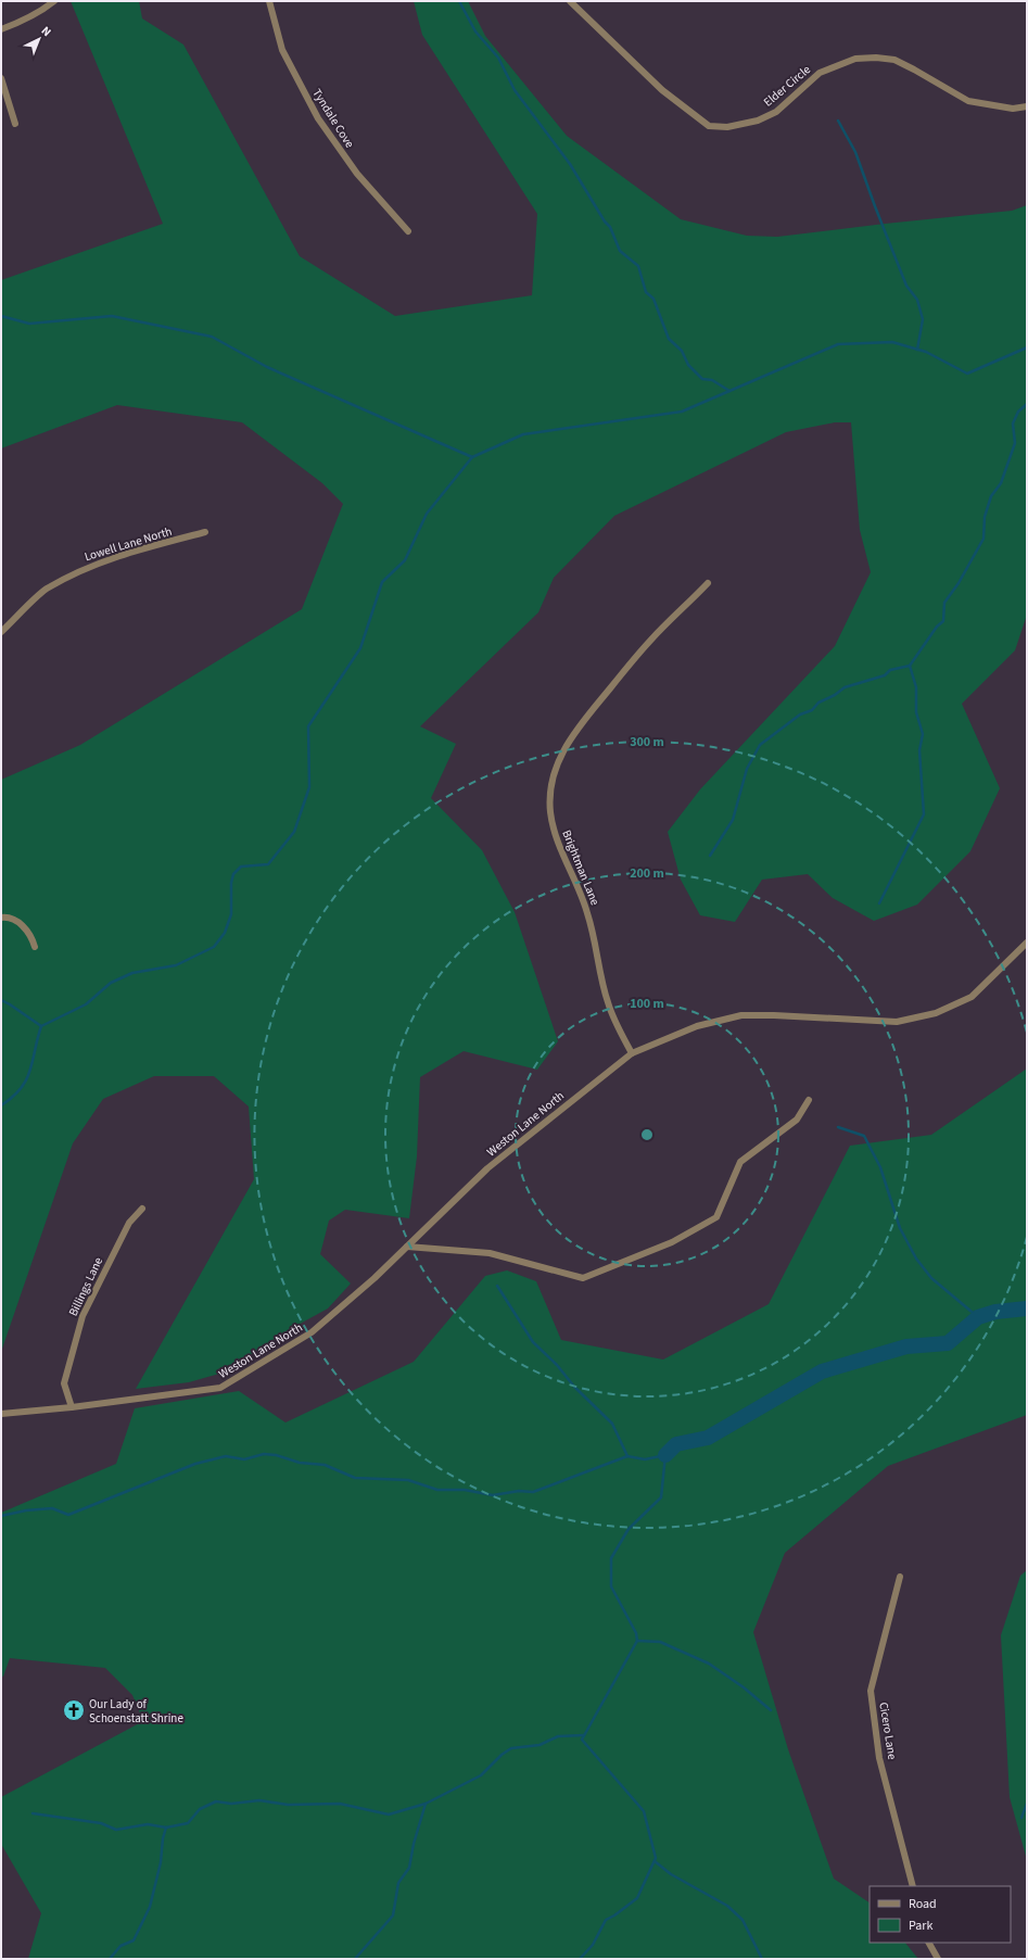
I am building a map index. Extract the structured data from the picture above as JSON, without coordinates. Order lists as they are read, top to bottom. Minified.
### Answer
{"streets":{"street":["Elder Circle","Tyndale Cove","Lowell Lane North","Brightman Lane","Weston Lane North","Billings Lane","Cicero Lane"]},"crossings":[["Brightman Lane","Weston Lane North"],["Weston Lane North","Billings Lane"]],"places":{"church":["Our Lady of Schoenstatt Shrine"]},"legend":["Road","Park"],"north":"top right","rings":["300 m","200 m","100 m"]}
